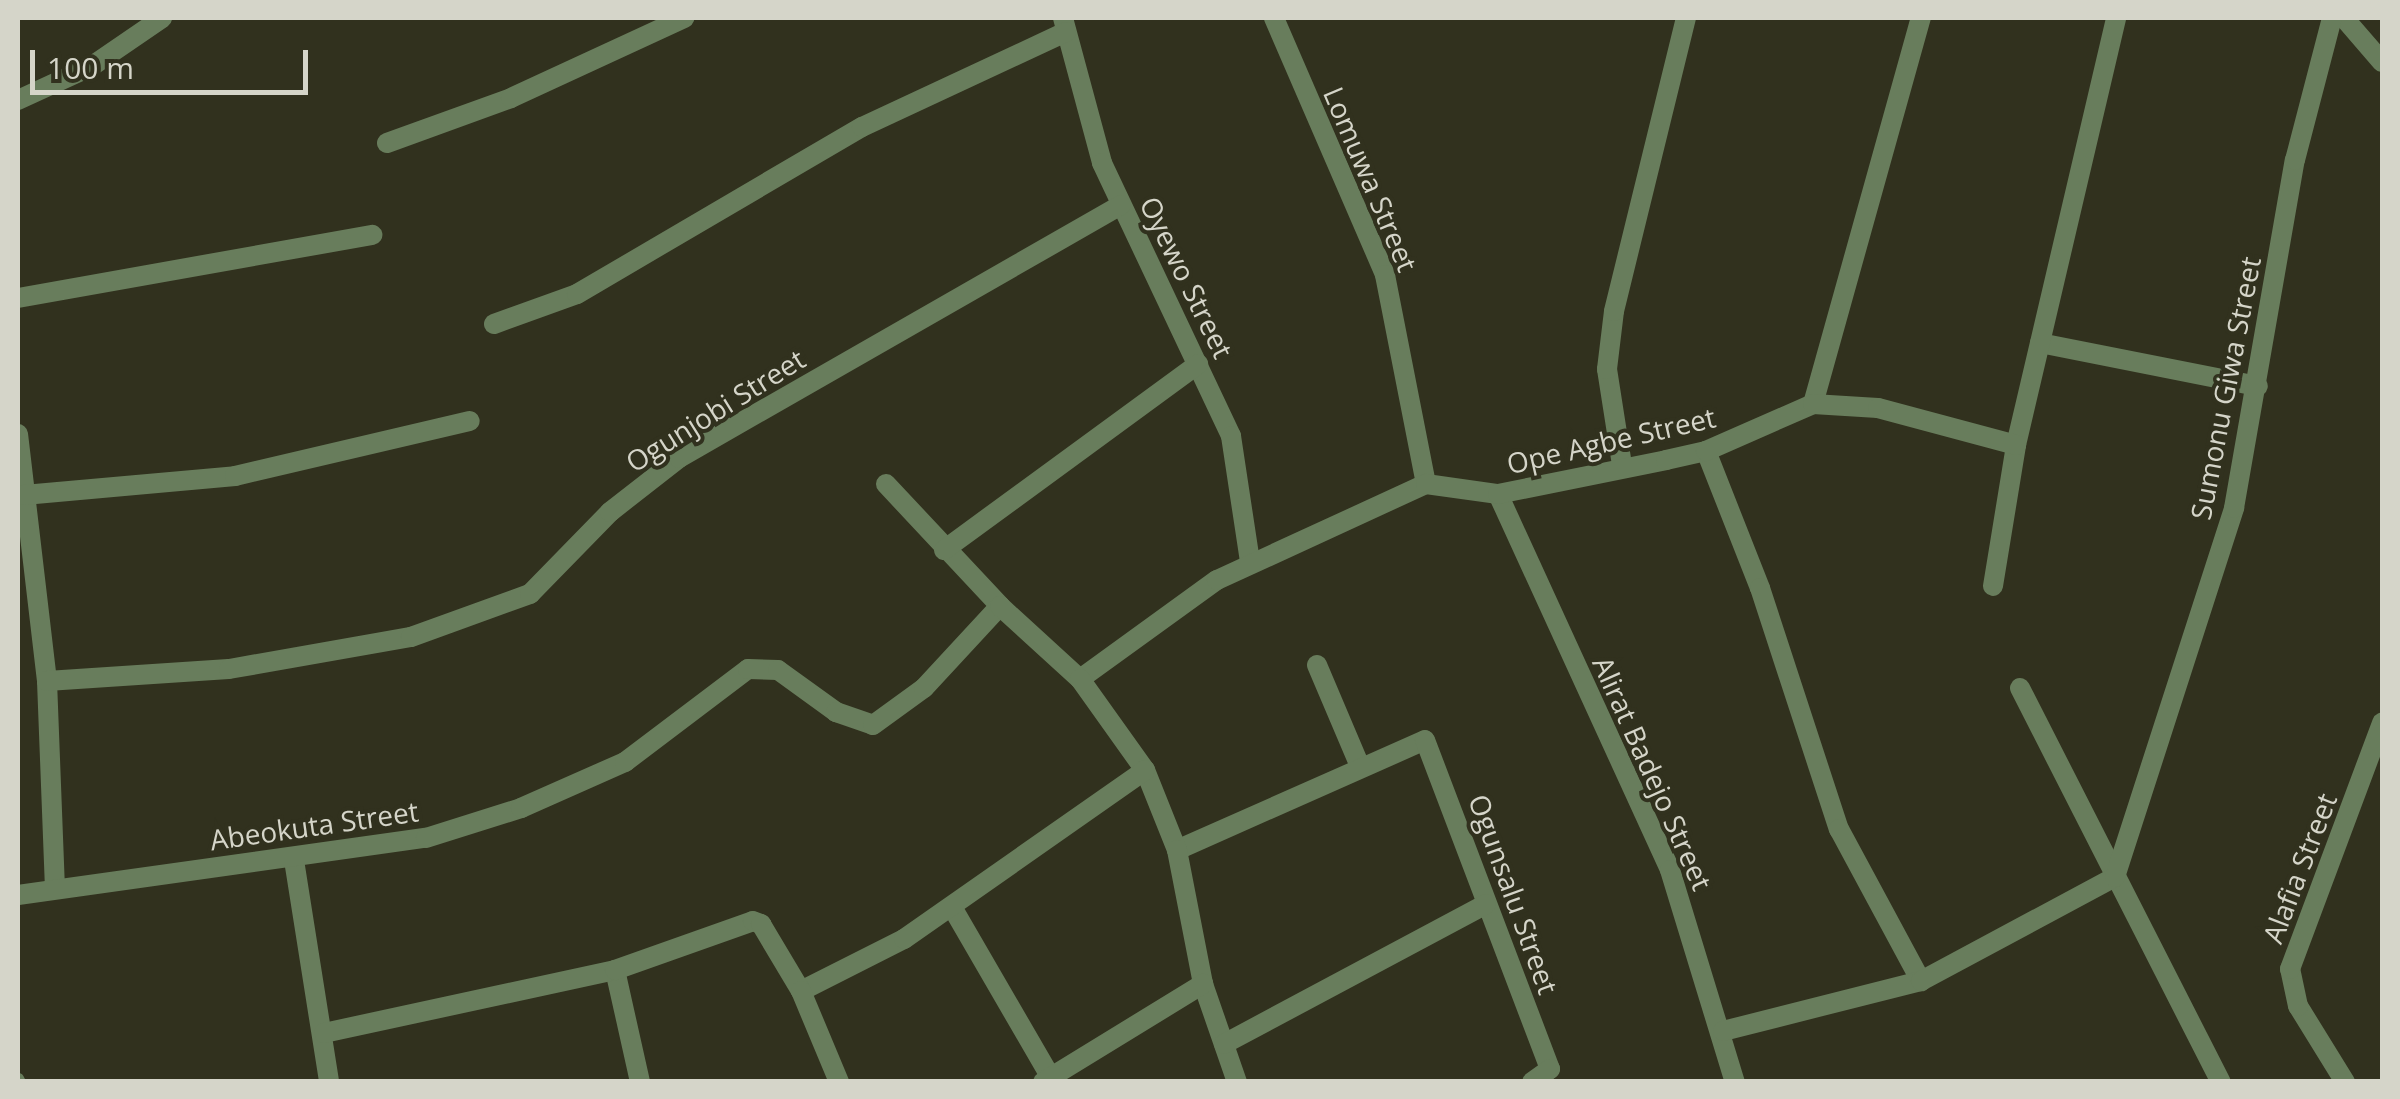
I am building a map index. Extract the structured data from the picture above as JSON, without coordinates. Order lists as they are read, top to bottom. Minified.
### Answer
{"streets":{"street":["Lomuwa Street","Oyewo Street","Sumonu Giwa Street","Ogunjobi Street","Ope Agbe Street","Alirat Badejo Street","Abeokuta Street","Alafia Street","Ogunsalu Street"]},"crossings":[["Lomuwa Street","Ope Agbe Street"],["Oyewo Street","Ogunjobi Street"],["Ope Agbe Street","Alirat Badejo Street"]],"scale_bar":"100 m"}
